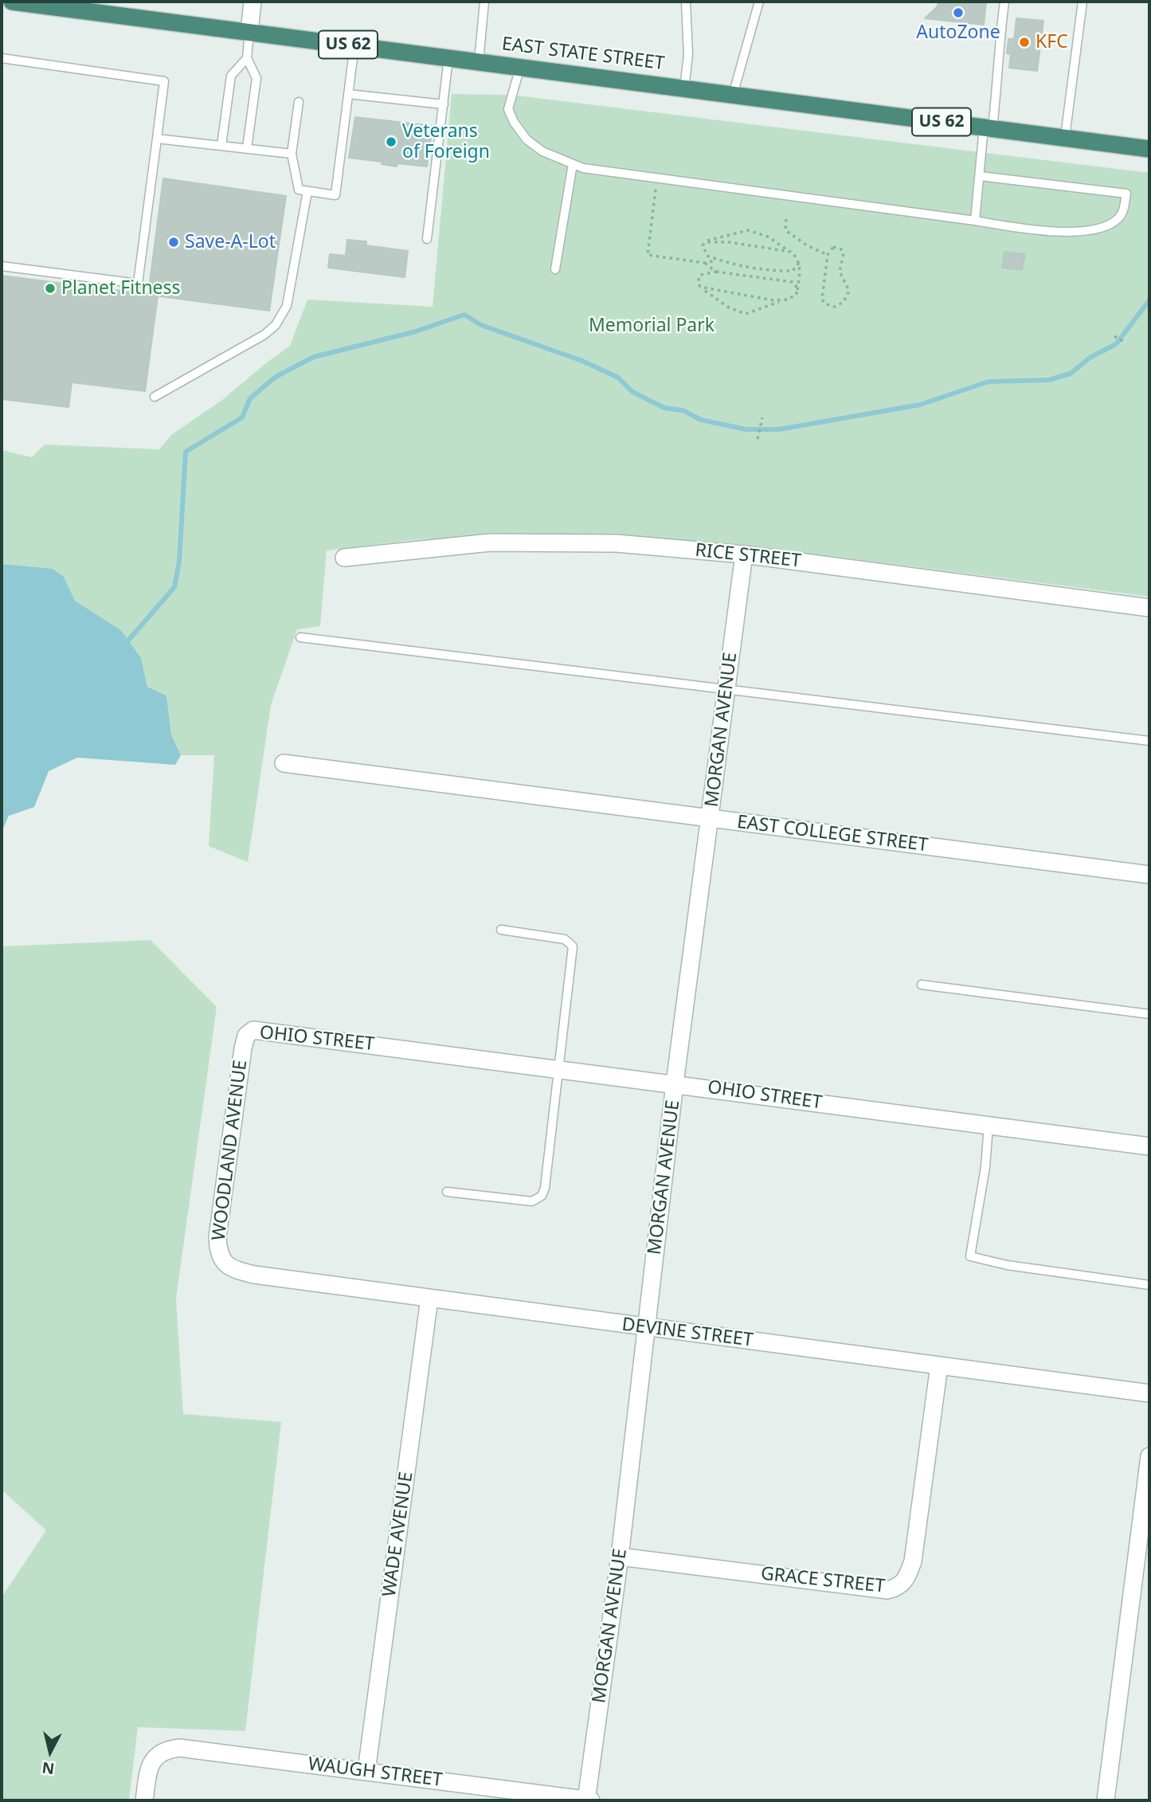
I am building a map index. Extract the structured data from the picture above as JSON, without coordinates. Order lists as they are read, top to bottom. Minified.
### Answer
{"streets":{"highway":["US 62","EAST STATE STREET"],"street":["RICE STREET","MORGAN AVENUE","EAST COLLEGE STREET","OHIO STREET","WOODLAND AVENUE","DEVINE STREET","WADE AVENUE","GRACE STREET","WAUGH STREET"]},"crossings":[["RICE STREET","MORGAN AVENUE"],["MORGAN AVENUE","EAST COLLEGE STREET"],["MORGAN AVENUE","OHIO STREET"],["MORGAN AVENUE","DEVINE STREET"],["MORGAN AVENUE","GRACE STREET"],["MORGAN AVENUE","WAUGH STREET"],["OHIO STREET","WOODLAND AVENUE"],["WOODLAND AVENUE","DEVINE STREET"],["DEVINE STREET","WADE AVENUE"],["DEVINE STREET","GRACE STREET"],["WADE AVENUE","WAUGH STREET"]],"parks":["Memorial Park"],"places":["AutoZone","KFC","Veterans of Foreign","Save-A-Lot","Planet Fitness"],"north":"bottom"}
